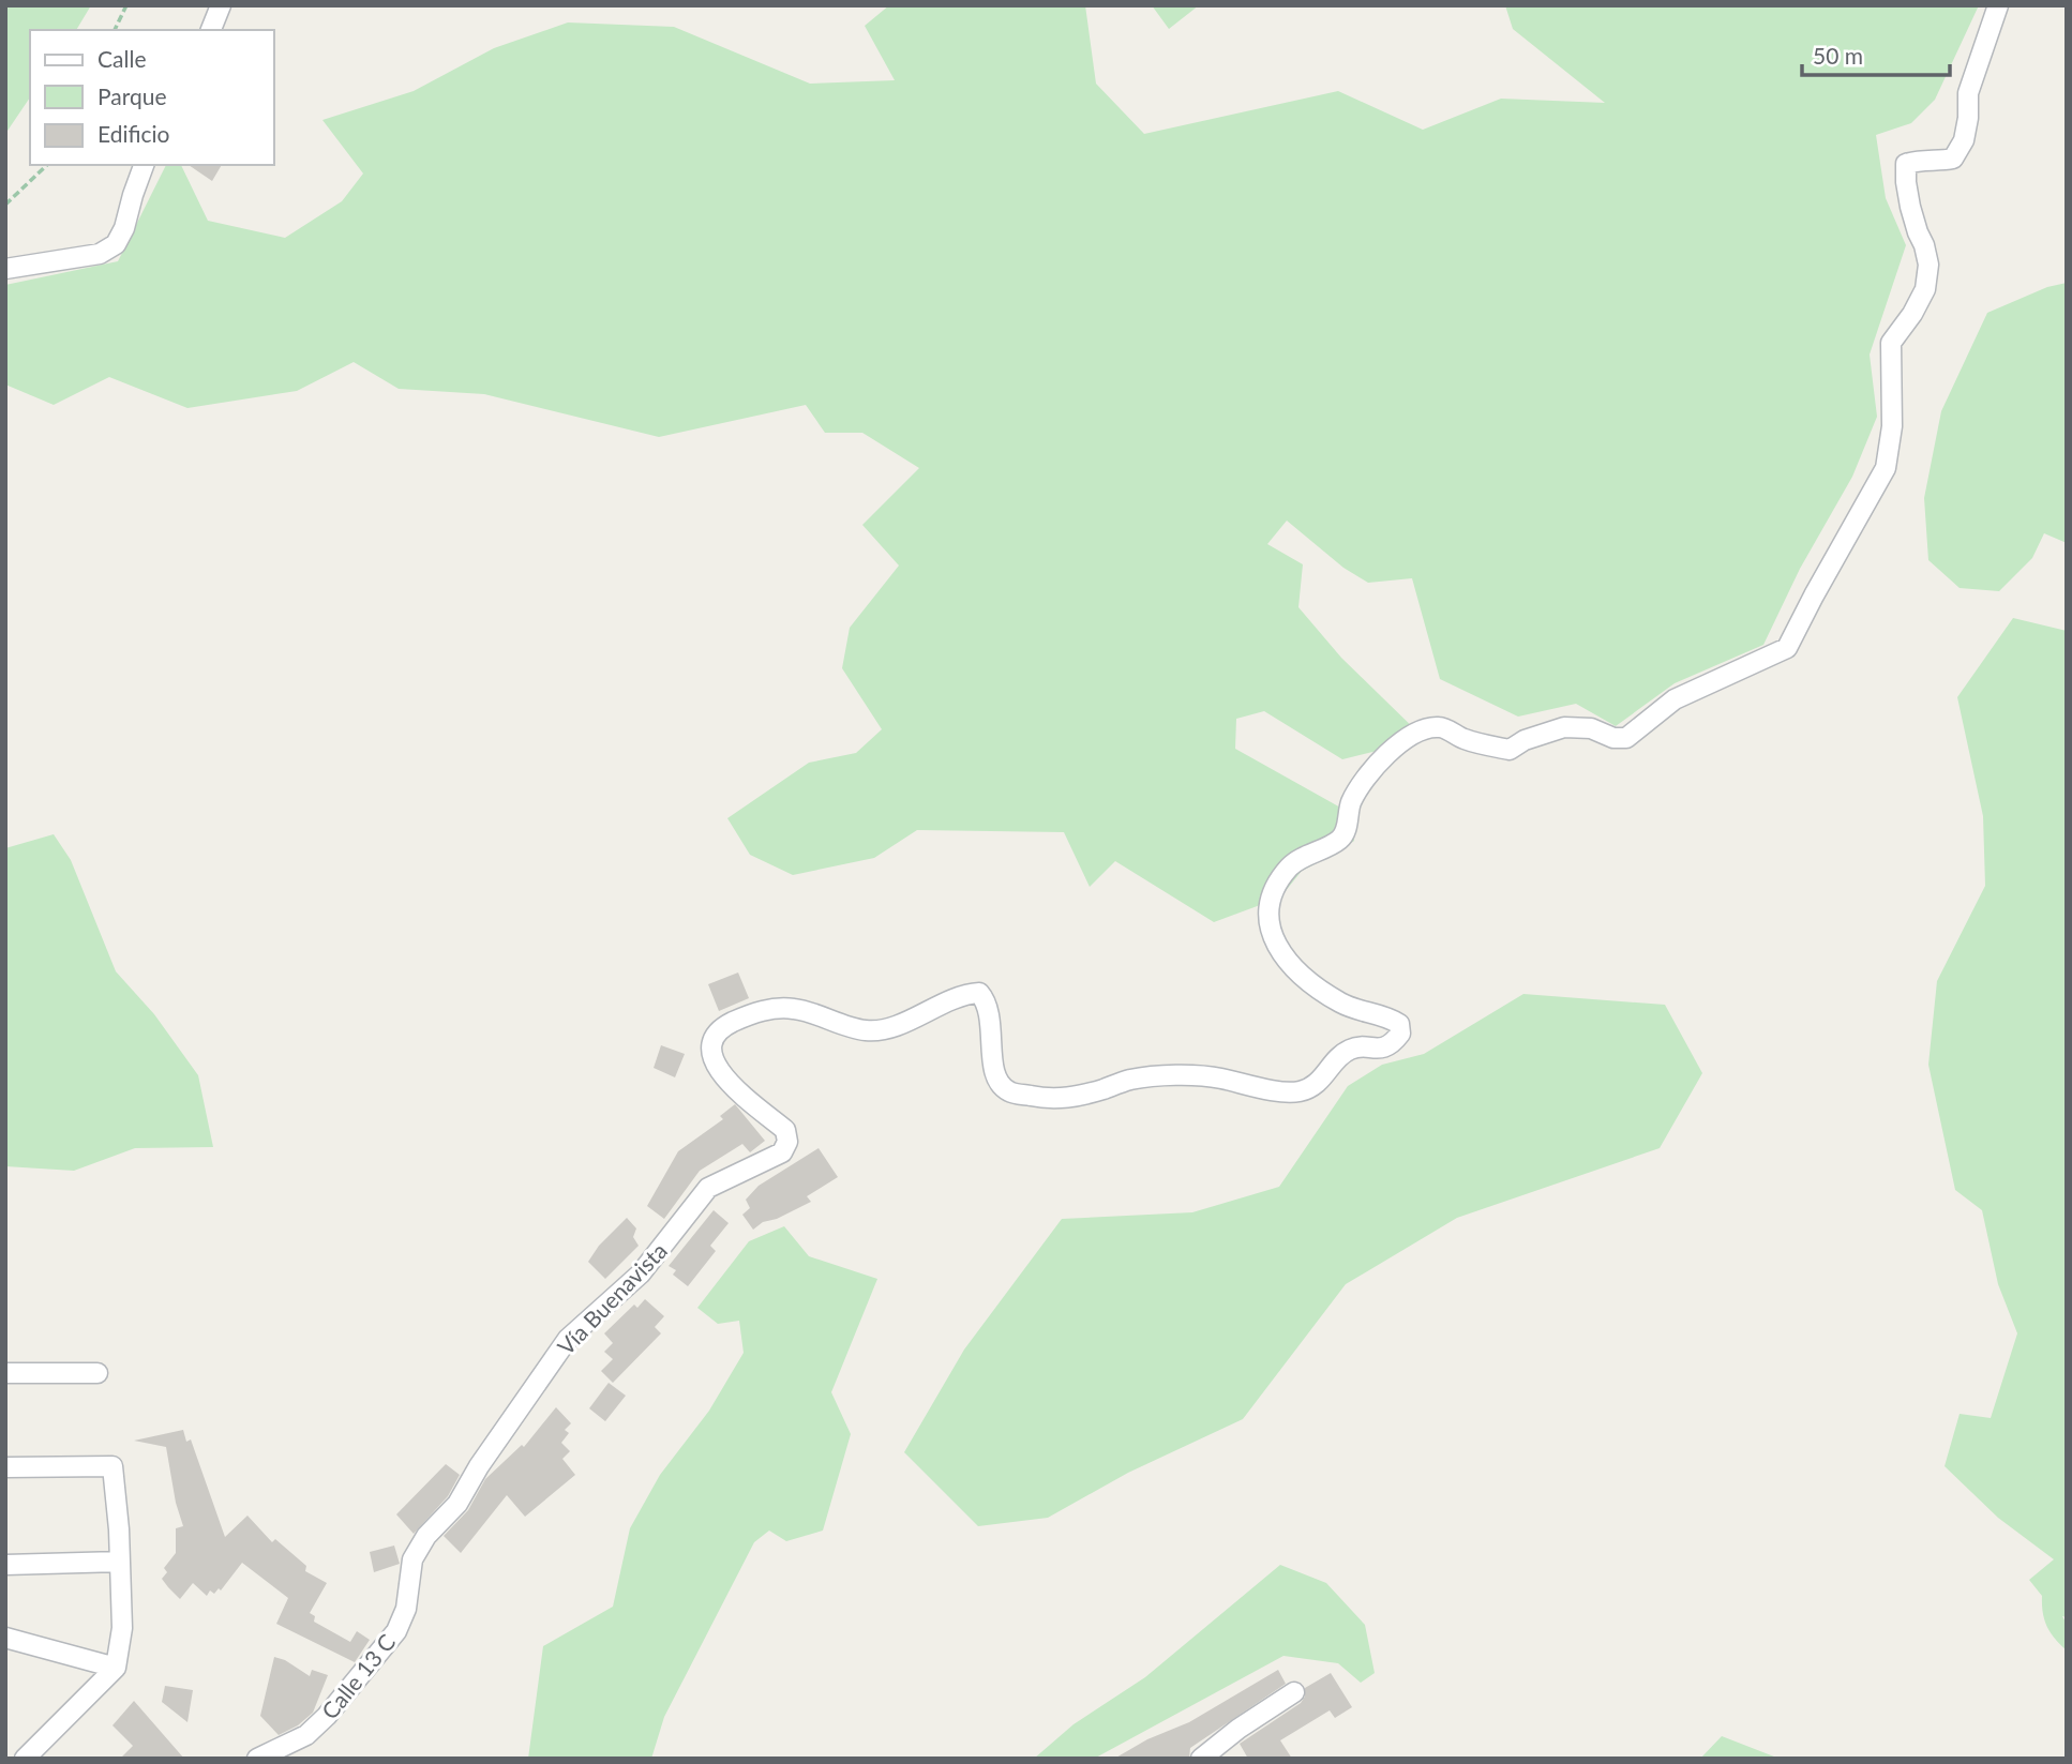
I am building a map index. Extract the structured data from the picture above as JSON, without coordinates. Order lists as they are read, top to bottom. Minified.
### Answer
{"streets":{"street":["Vía Buenavista","Calle 13 C"]},"crossings":[["Vía Buenavista","Calle 13 C"]],"legend":["Calle","Parque","Edificio"],"scale_bar":"50 m"}
